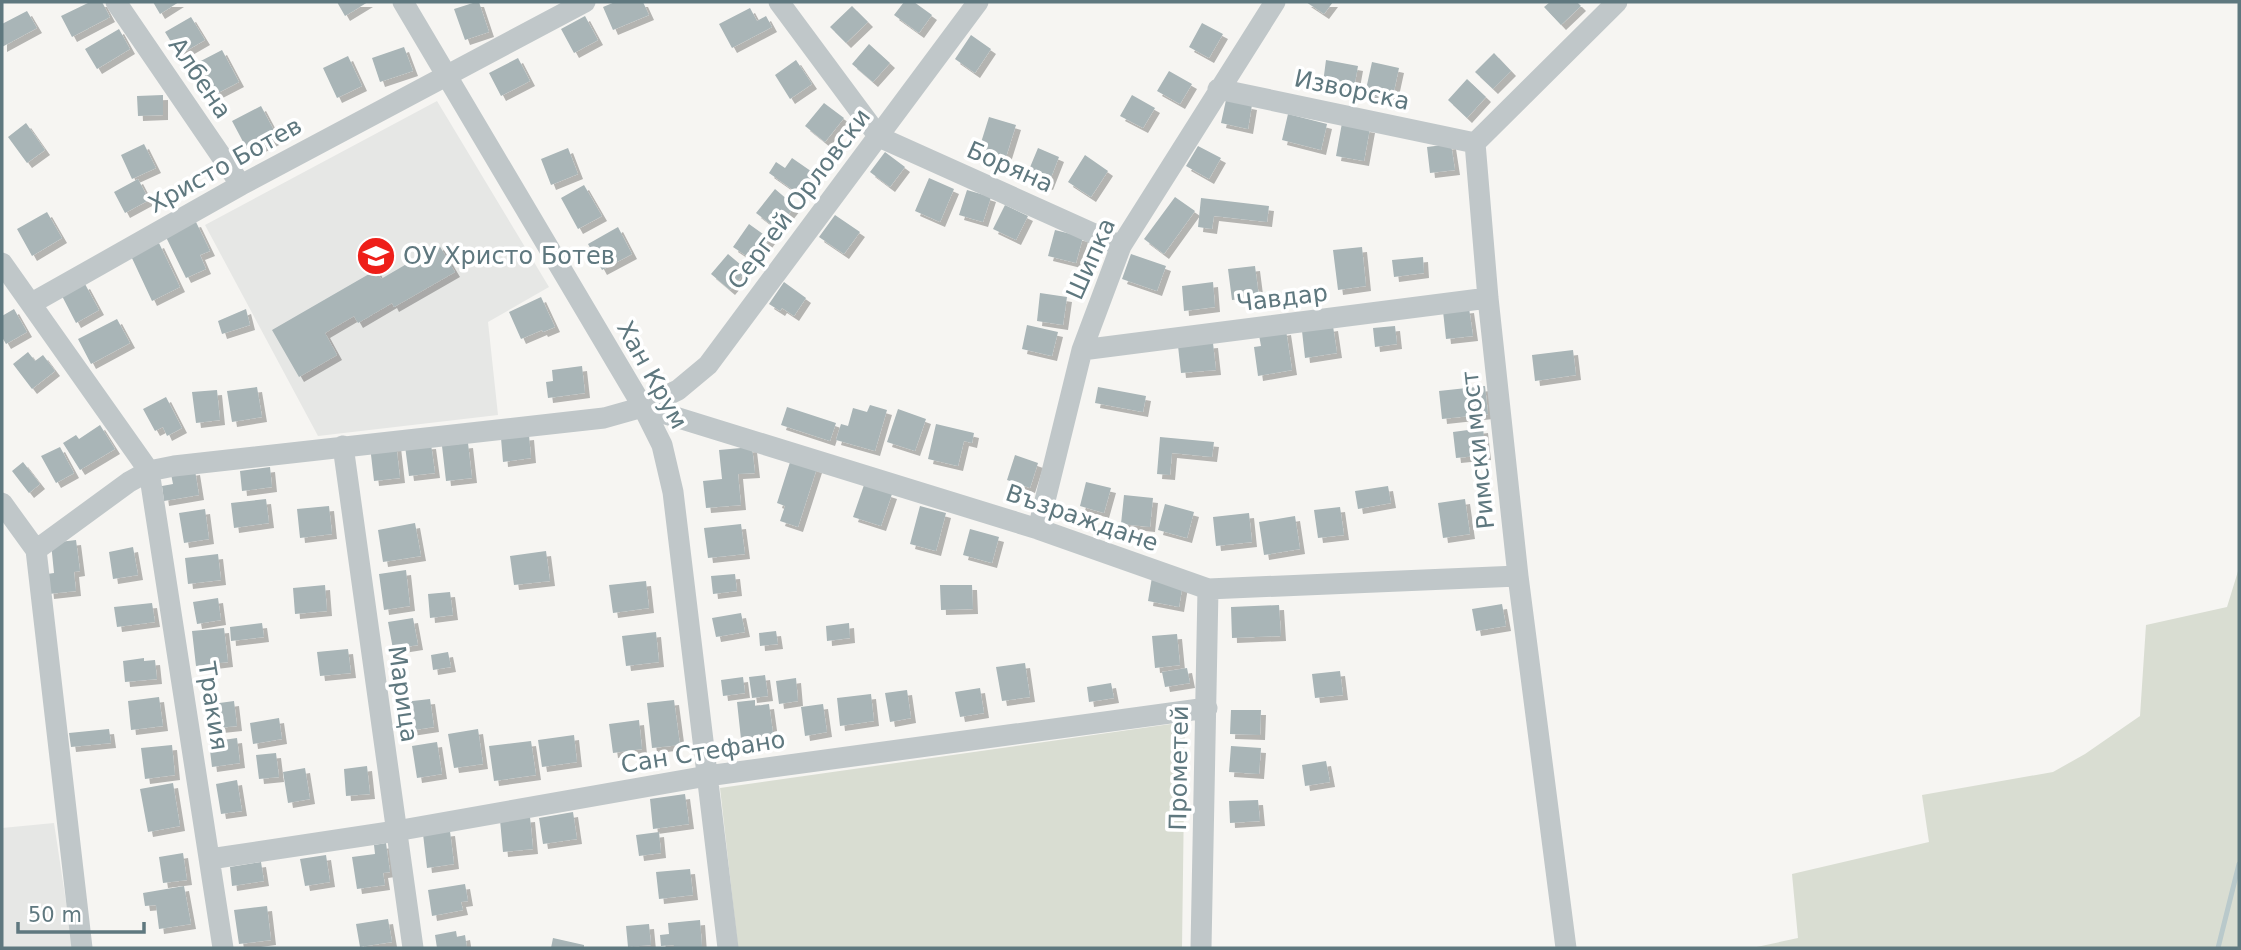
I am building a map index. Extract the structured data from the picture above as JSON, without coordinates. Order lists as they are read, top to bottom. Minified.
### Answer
{"streets":{"street":["Албена","Изворска","Христо Ботев","Боряна","Сергей Орловски","Шипка","Чавдар","Хан Крум","Римски мост","Възраждане","Марица","Тракия","Сан Стефано","Прометей"]},"crossings":[["Албена","Христо Ботев"],["Изворска","Шипка"],["Изворска","Римски мост"],["Христо Ботев","Хан Крум"],["Боряна","Сергей Орловски"],["Боряна","Шипка"],["Сергей Орловски","Хан Крум"],["Сергей Орловски","Възраждане"],["Сергей Орловски","Марица"],["Сергей Орловски","Тракия"],["Шипка","Чавдар"],["Шипка","Възраждане"],["Чавдар","Римски мост"],["Хан Крум","Възраждане"],["Хан Крум","Сан Стефано"],["Римски мост","Възраждане"],["Възраждане","Прометей"],["Марица","Сан Стефано"],["Тракия","Сан Стефано"],["Сан Стефано","Прометей"]],"places":{"school or university":["ОУ Христо Ботев"]},"scale_bar":"50 m"}
